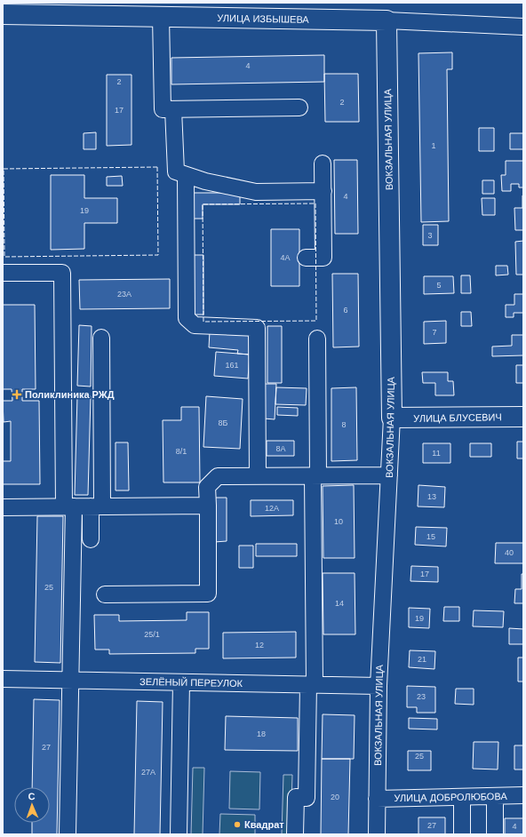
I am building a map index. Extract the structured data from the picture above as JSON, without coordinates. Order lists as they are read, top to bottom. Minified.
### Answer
{"streets":{"main road":["УЛИЦА ИЗБЫШЕВА","ВОКЗАЛЬНАЯ УЛИЦА","УЛИЦА БЛУСЕВИЧ"],"street":["ЗЕЛЁНЫЙ ПЕРЕУЛОК","УЛИЦА ДОБРОЛЮБОВА"]},"crossings":[["УЛИЦА ИЗБЫШЕВА","ВОКЗАЛЬНАЯ УЛИЦА"],["ВОКЗАЛЬНАЯ УЛИЦА","УЛИЦА БЛУСЕВИЧ"],["ВОКЗАЛЬНАЯ УЛИЦА","ЗЕЛЁНЫЙ ПЕРЕУЛОК"],["ВОКЗАЛЬНАЯ УЛИЦА","УЛИЦА ДОБРОЛЮБОВА"]],"places":{"health":["Поликлиника РЖД"],"other":["Квадрат"]},"house_numbers":["4","2","2","17","1","4","19","3","4А","5","23А","6","7","161","8Б","8","8А","8/1","11","13","12А","10","15","40","17","25","14","19","25/1","12","21","23","18","27","25","27А","20","27","4"],"north":"top"}
